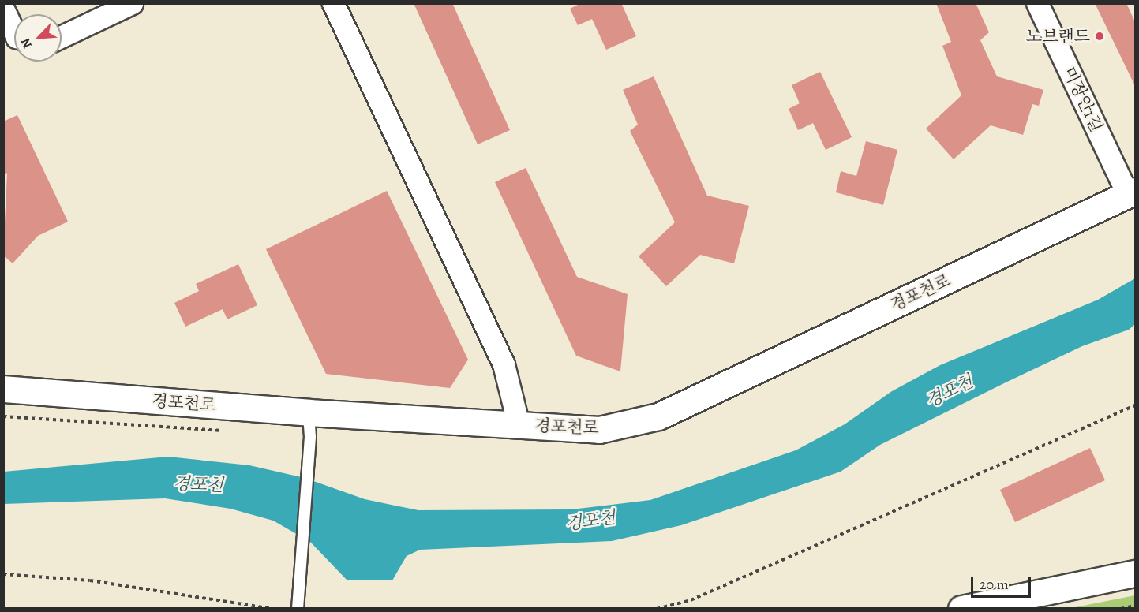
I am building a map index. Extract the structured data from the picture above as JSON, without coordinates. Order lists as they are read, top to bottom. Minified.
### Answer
{"streets":{"street":["미장안1길","경포천로"]},"crossings":[["미장안1길","경포천로"]],"water":["경포천"],"places":["노브랜드"],"scale_bar":"20 m","north":"bottom left"}
